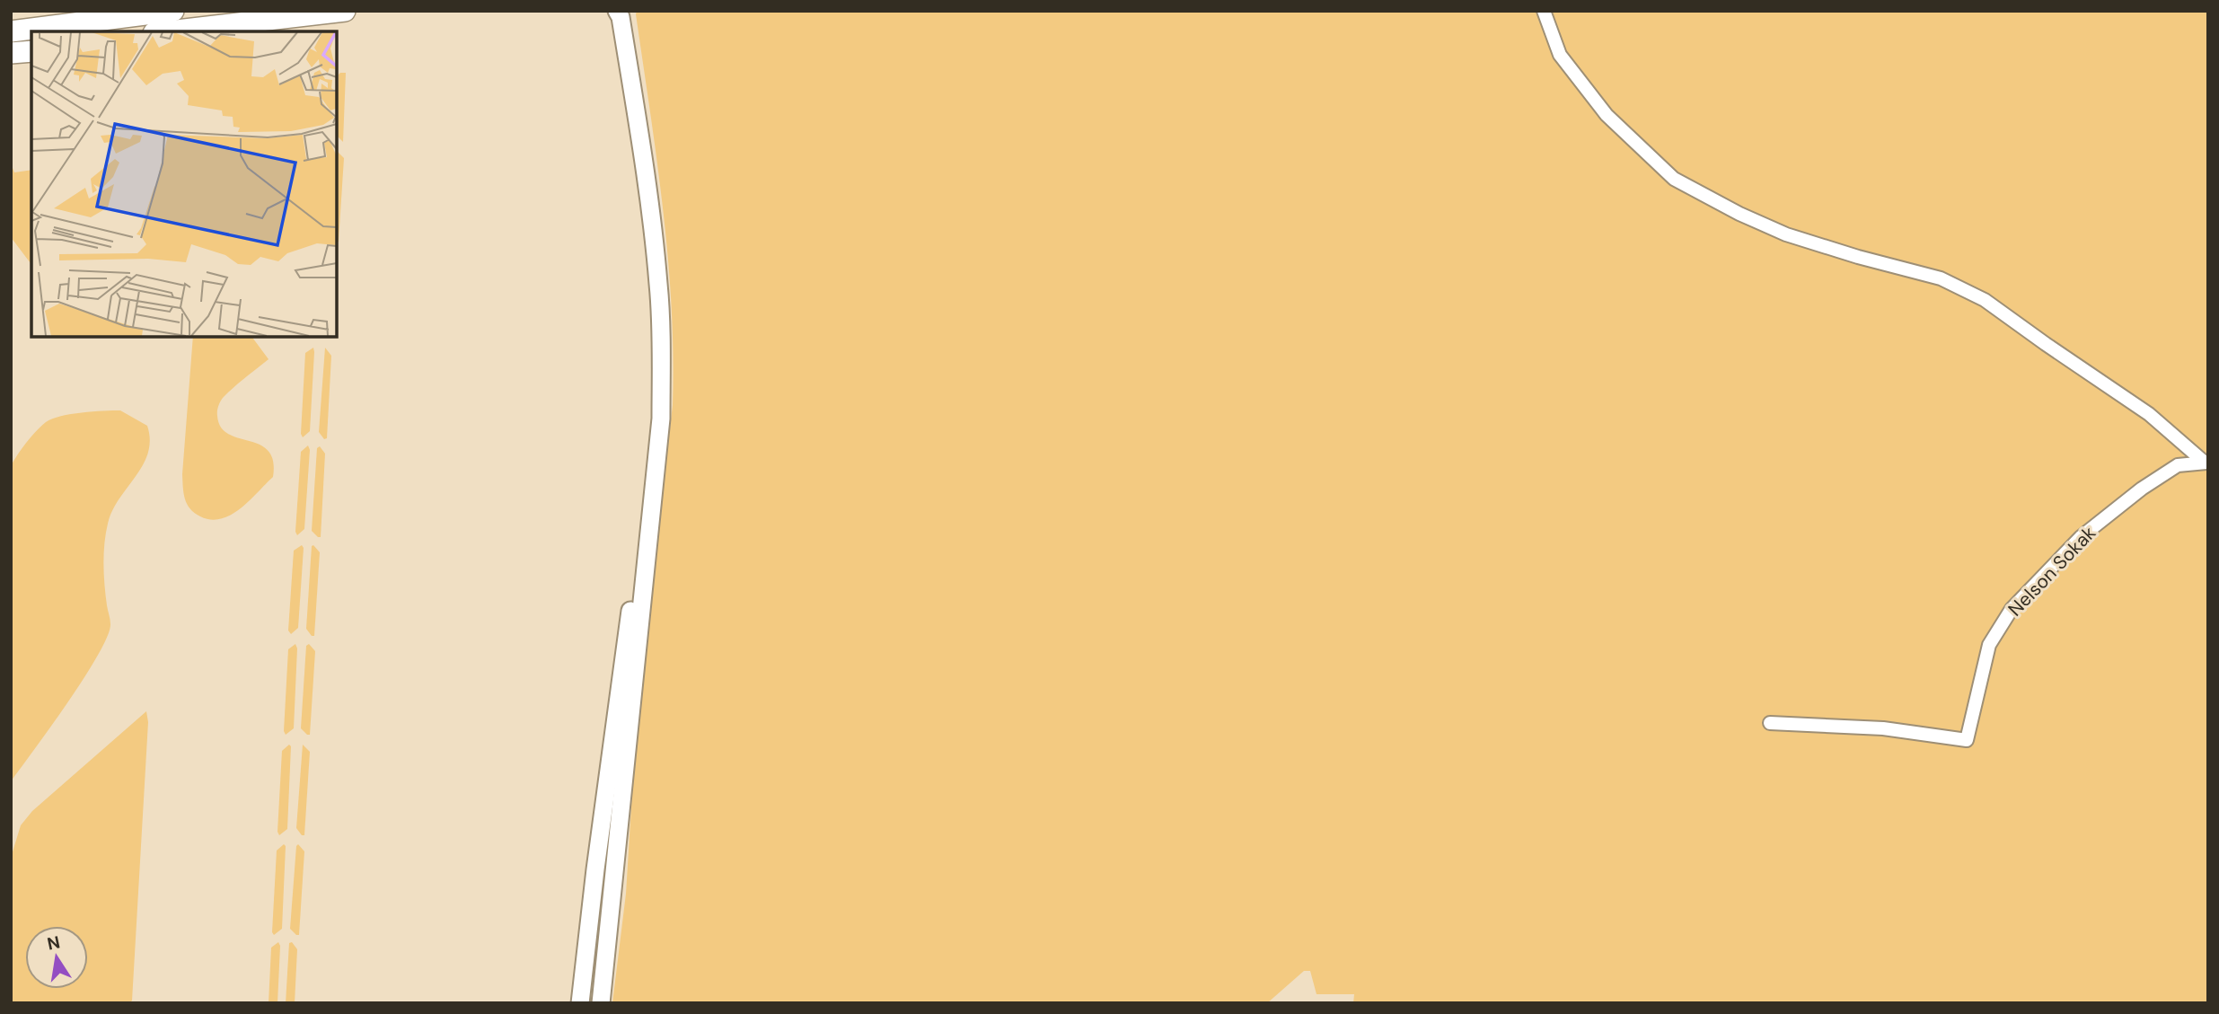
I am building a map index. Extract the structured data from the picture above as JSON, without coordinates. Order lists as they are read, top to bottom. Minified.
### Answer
{"streets":{"street":["Nelson Sokak"]},"north":"top"}
